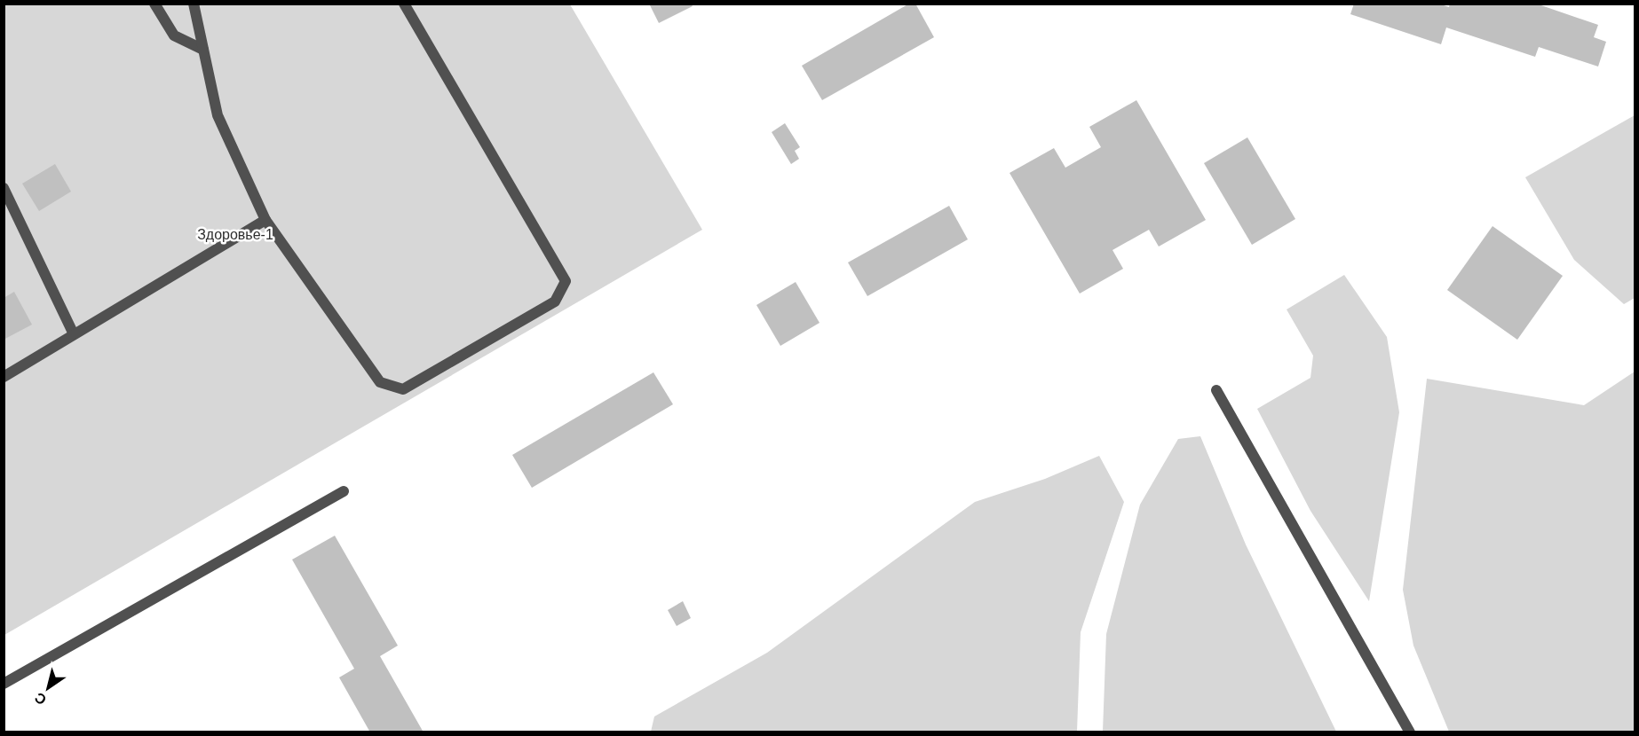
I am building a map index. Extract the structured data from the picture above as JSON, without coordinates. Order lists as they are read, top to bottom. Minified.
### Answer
{"parks":["Здоровье-1"],"north":"bottom left"}
